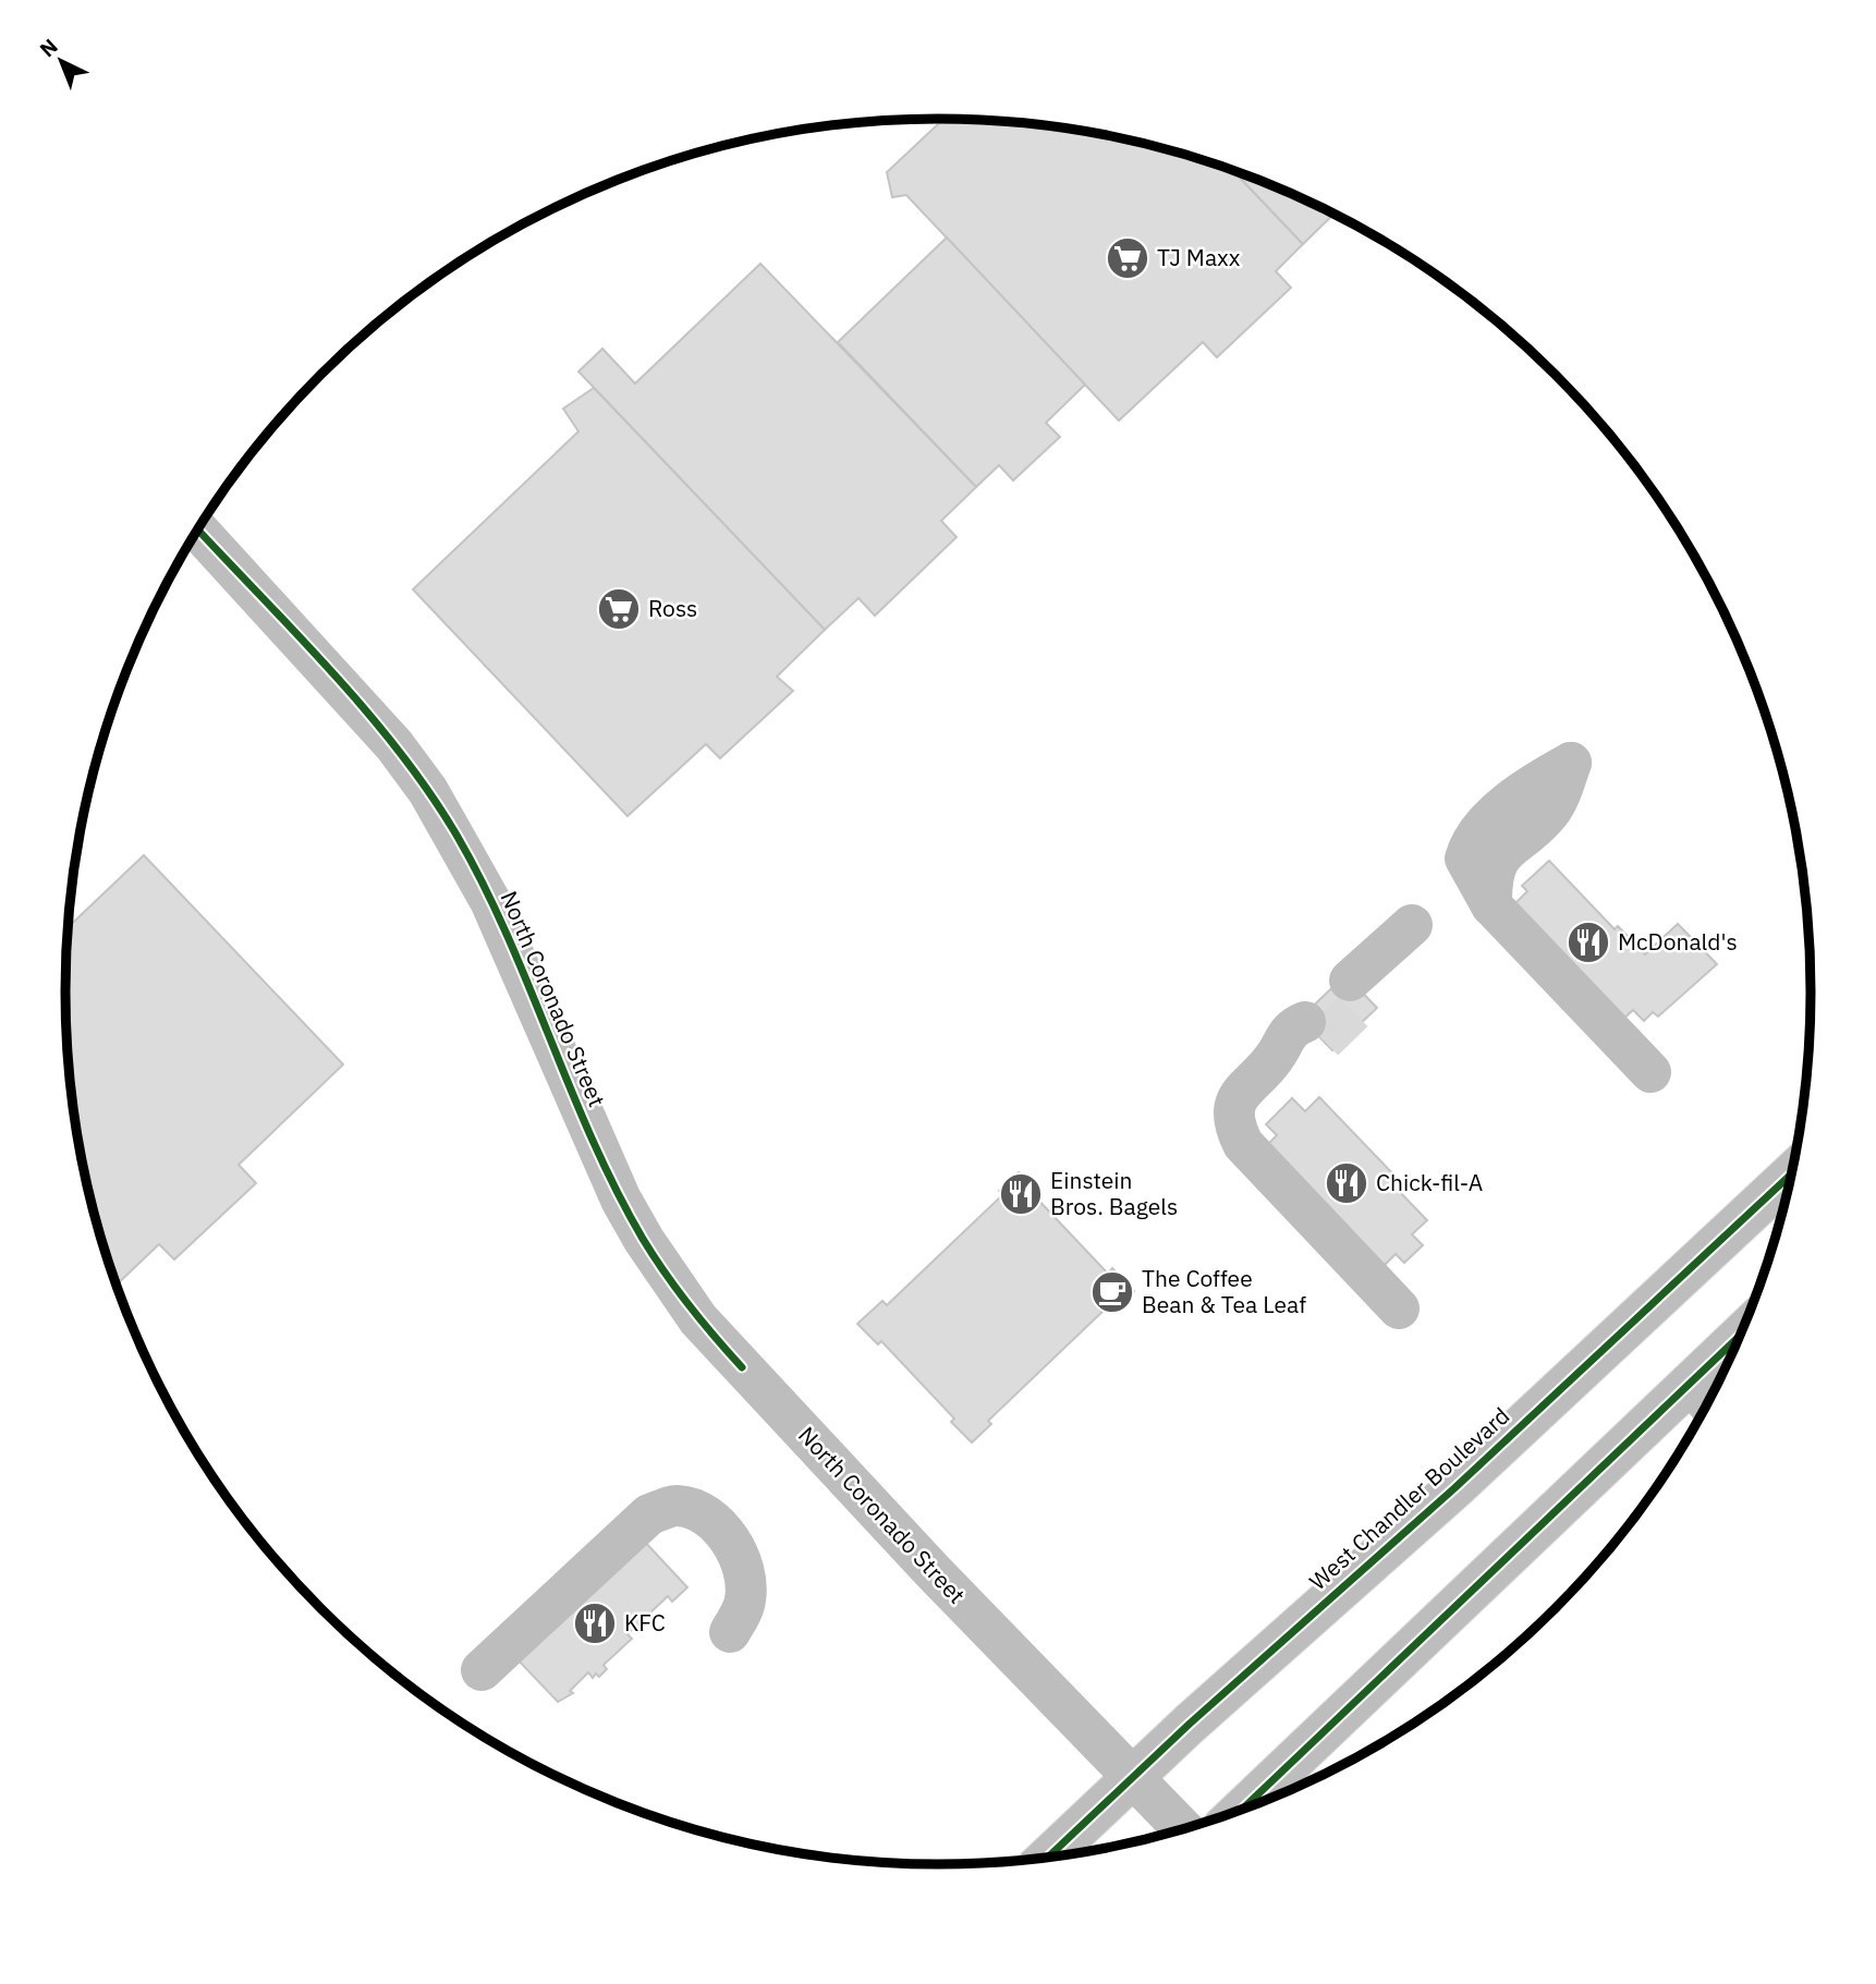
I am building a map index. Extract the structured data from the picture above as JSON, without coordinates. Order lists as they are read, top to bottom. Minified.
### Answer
{"streets":{"main road":["North Coronado Street","West Chandler Boulevard"]},"crossings":[["North Coronado Street","West Chandler Boulevard"]],"places":{"supermarket":["TJ Maxx","Ross"],"restaurant":["McDonald's","Chick-fil-A","Einstein Bros. Bagels","KFC"],"cafe":["The Coffee Bean & Tea Leaf"]},"north":"top left"}
